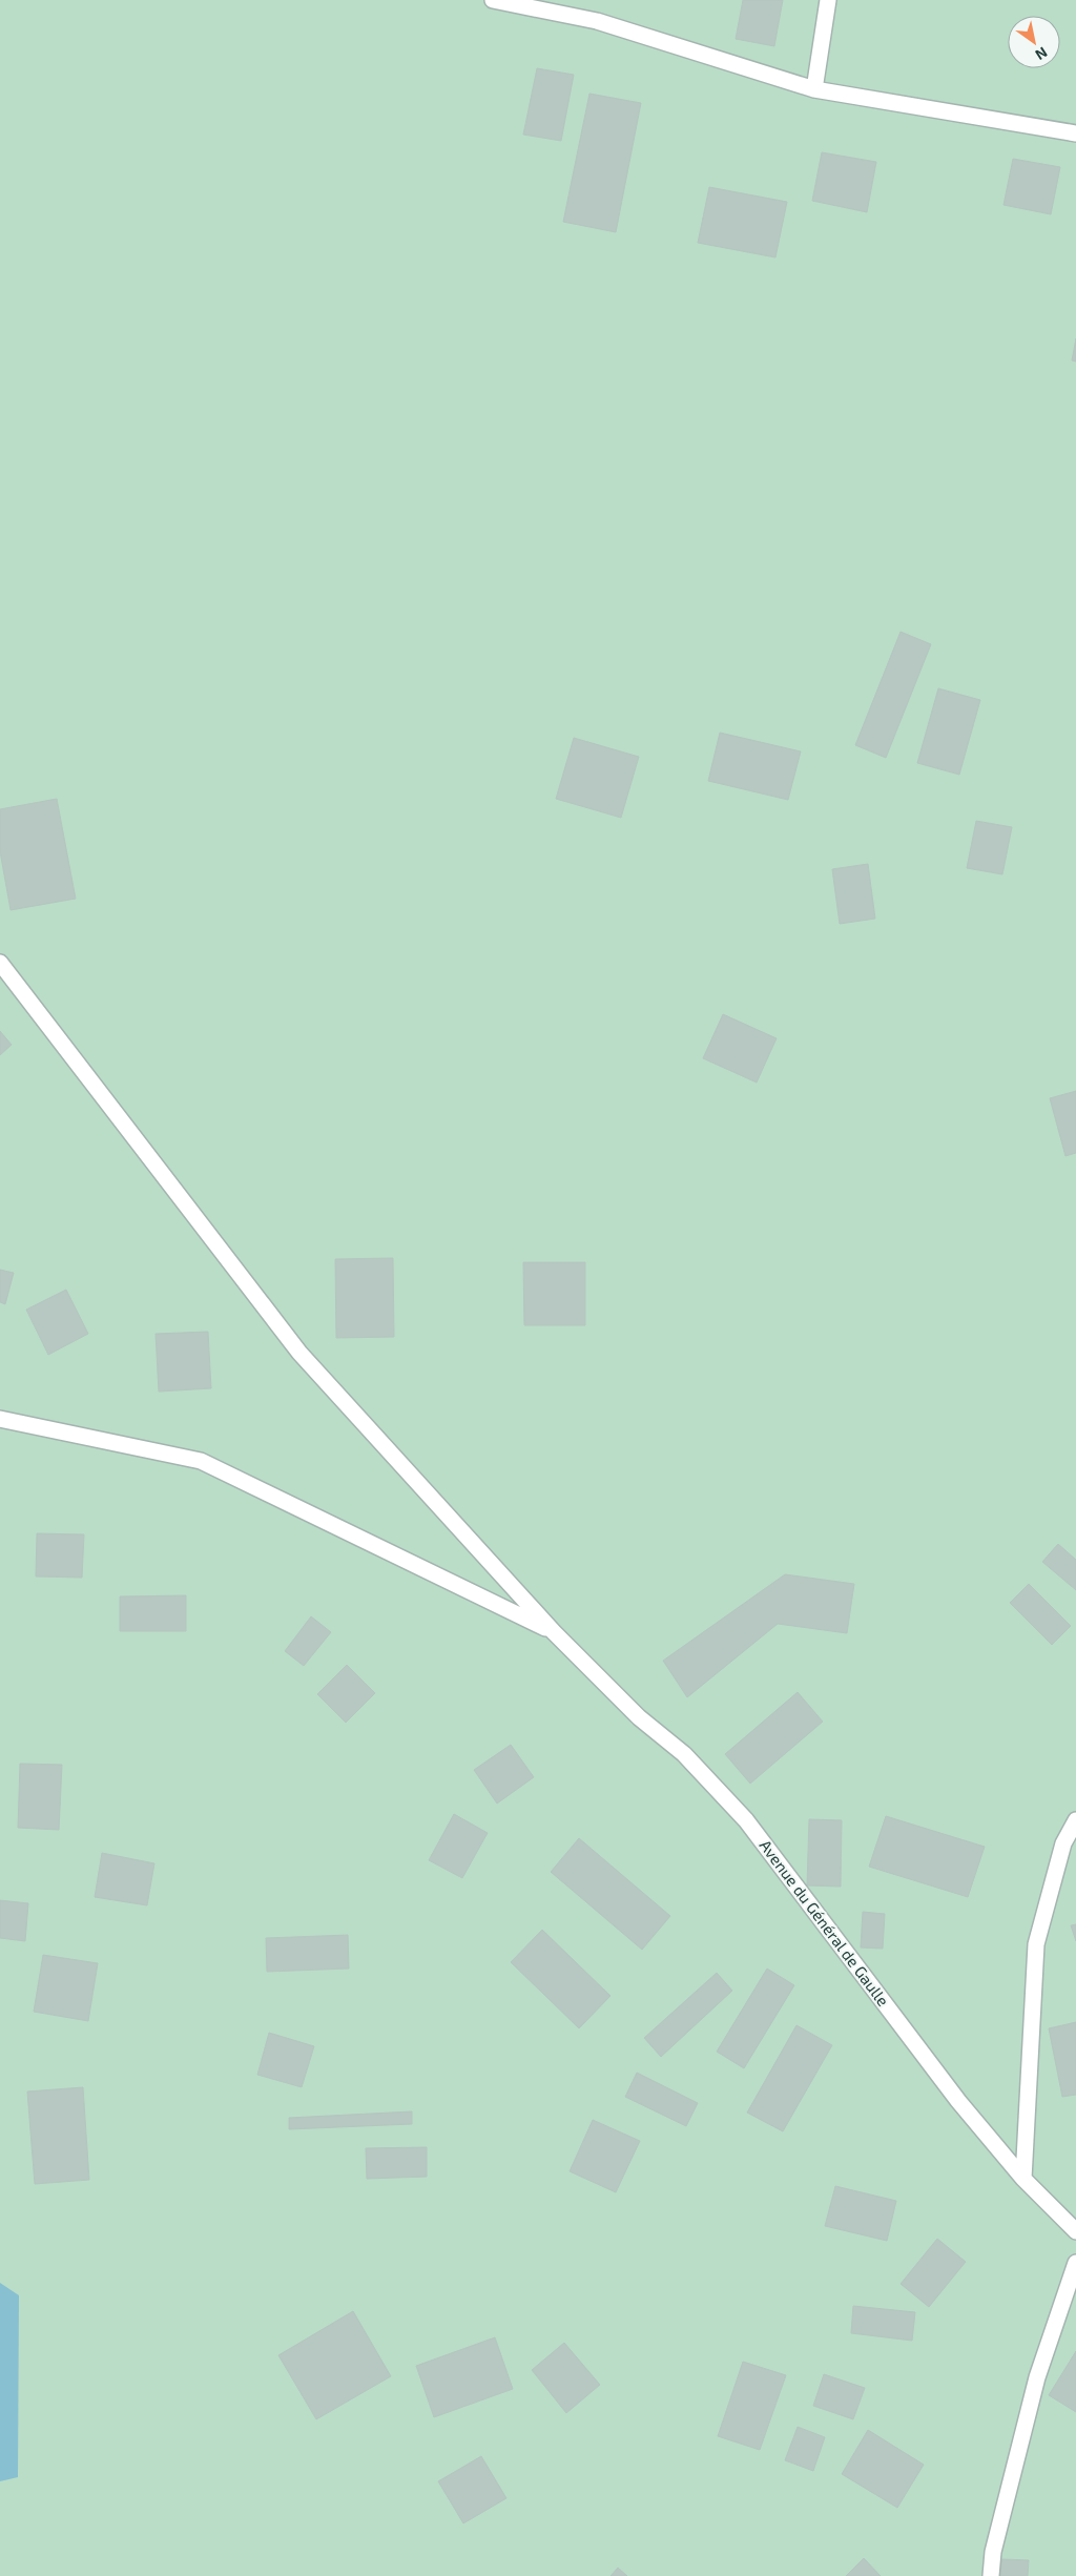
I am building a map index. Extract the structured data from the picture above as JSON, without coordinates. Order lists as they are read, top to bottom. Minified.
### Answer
{"streets":{"street":["Avenue du Général de Gaulle"]},"north":"bottom right"}
